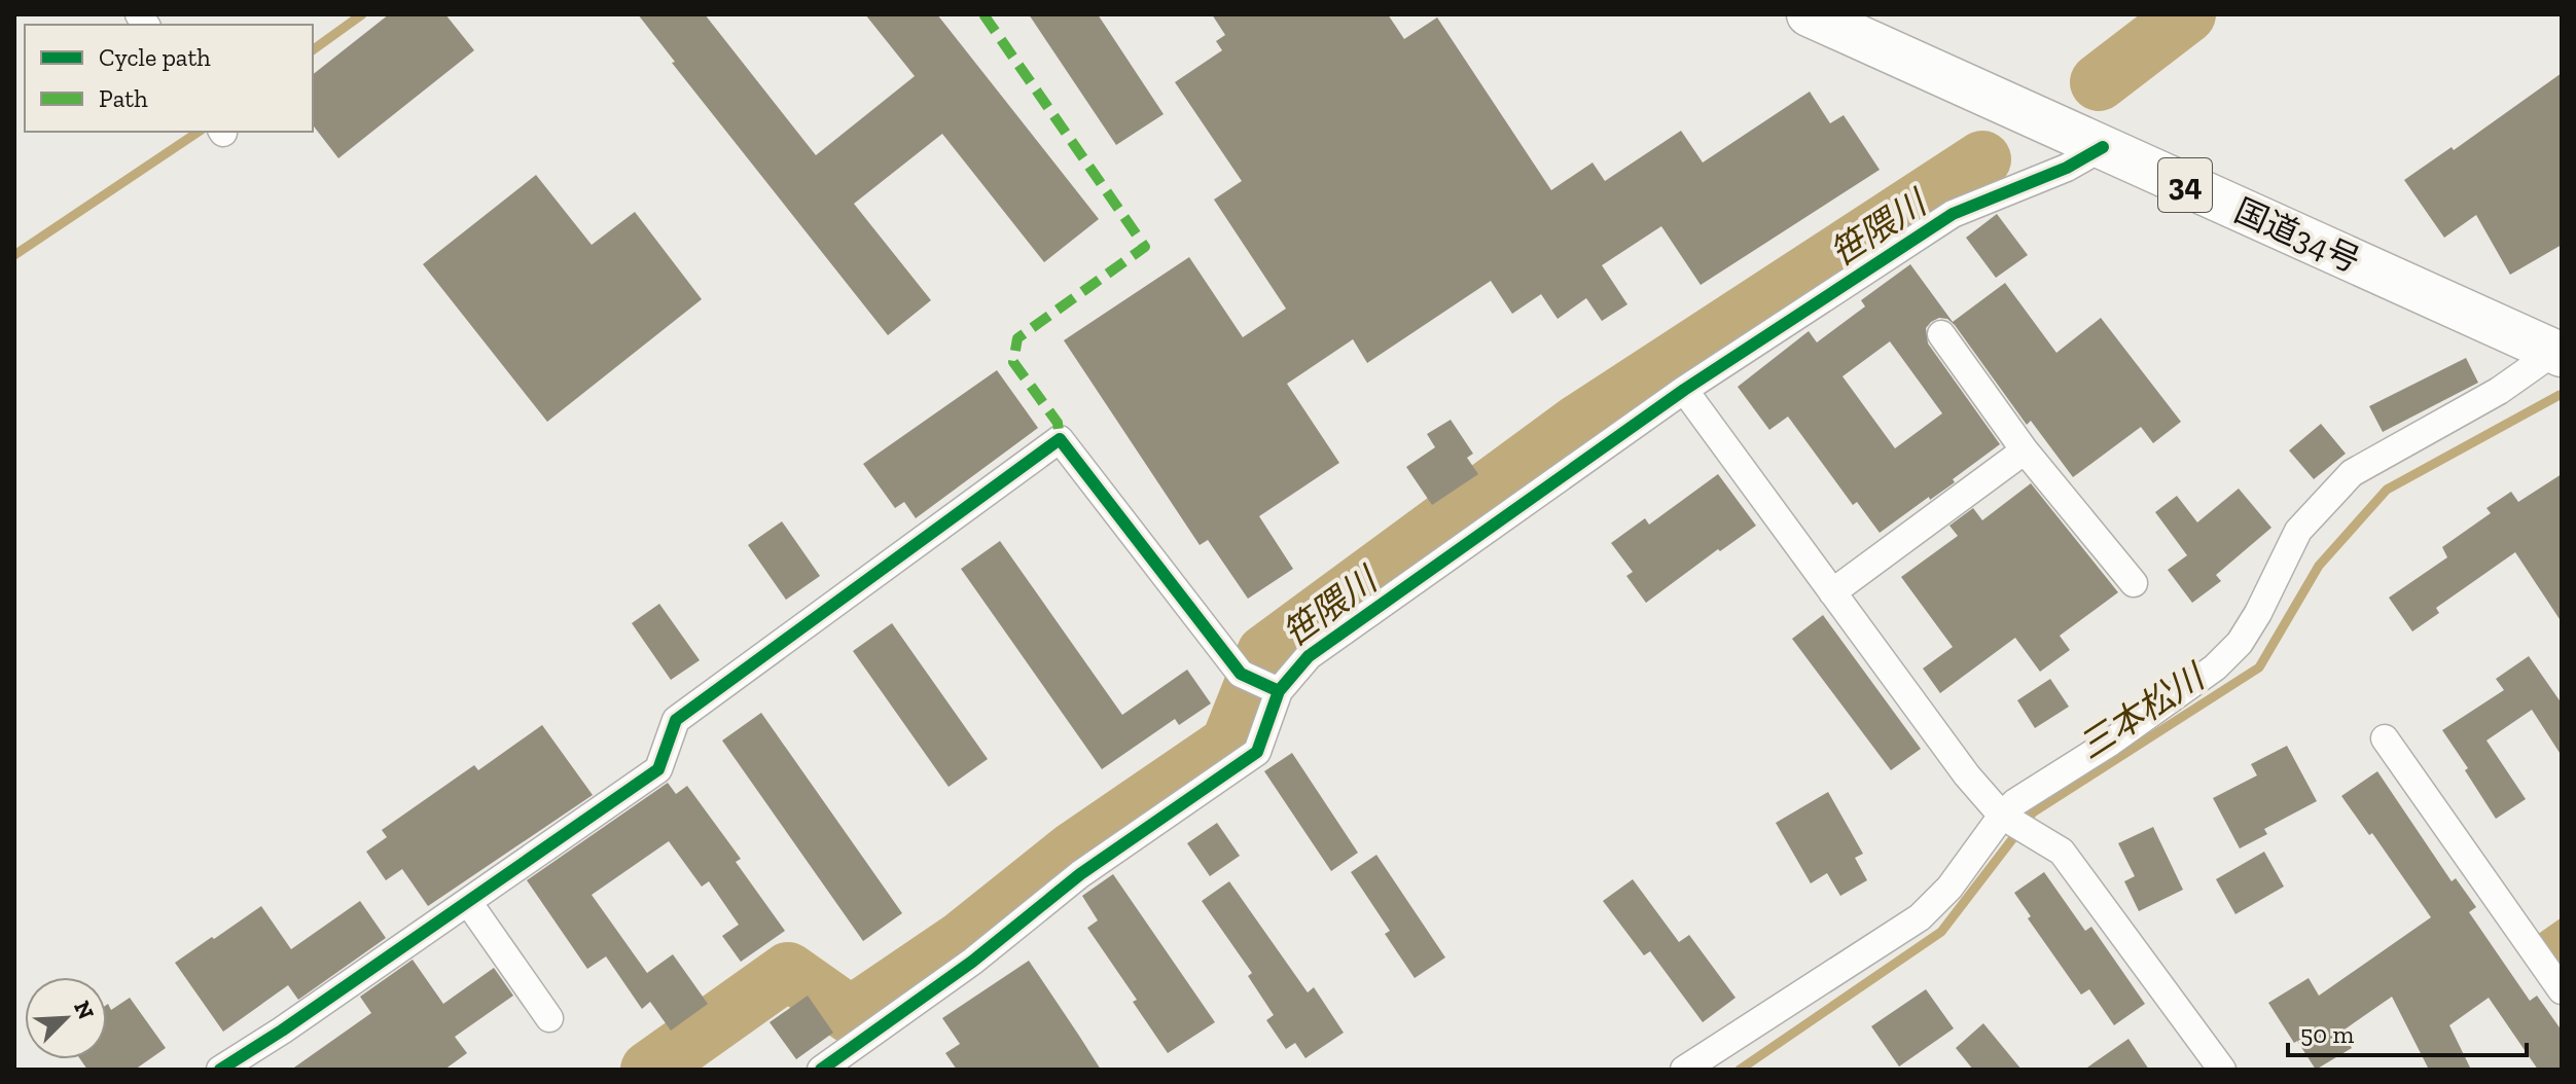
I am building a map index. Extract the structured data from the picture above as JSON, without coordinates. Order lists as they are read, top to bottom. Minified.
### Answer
{"streets":{"highway":["34","国道34号"]},"water":["笹隈川","三本松川"],"legend":["Cycle path","Path"],"scale_bar":"50 m","north":"top right"}
